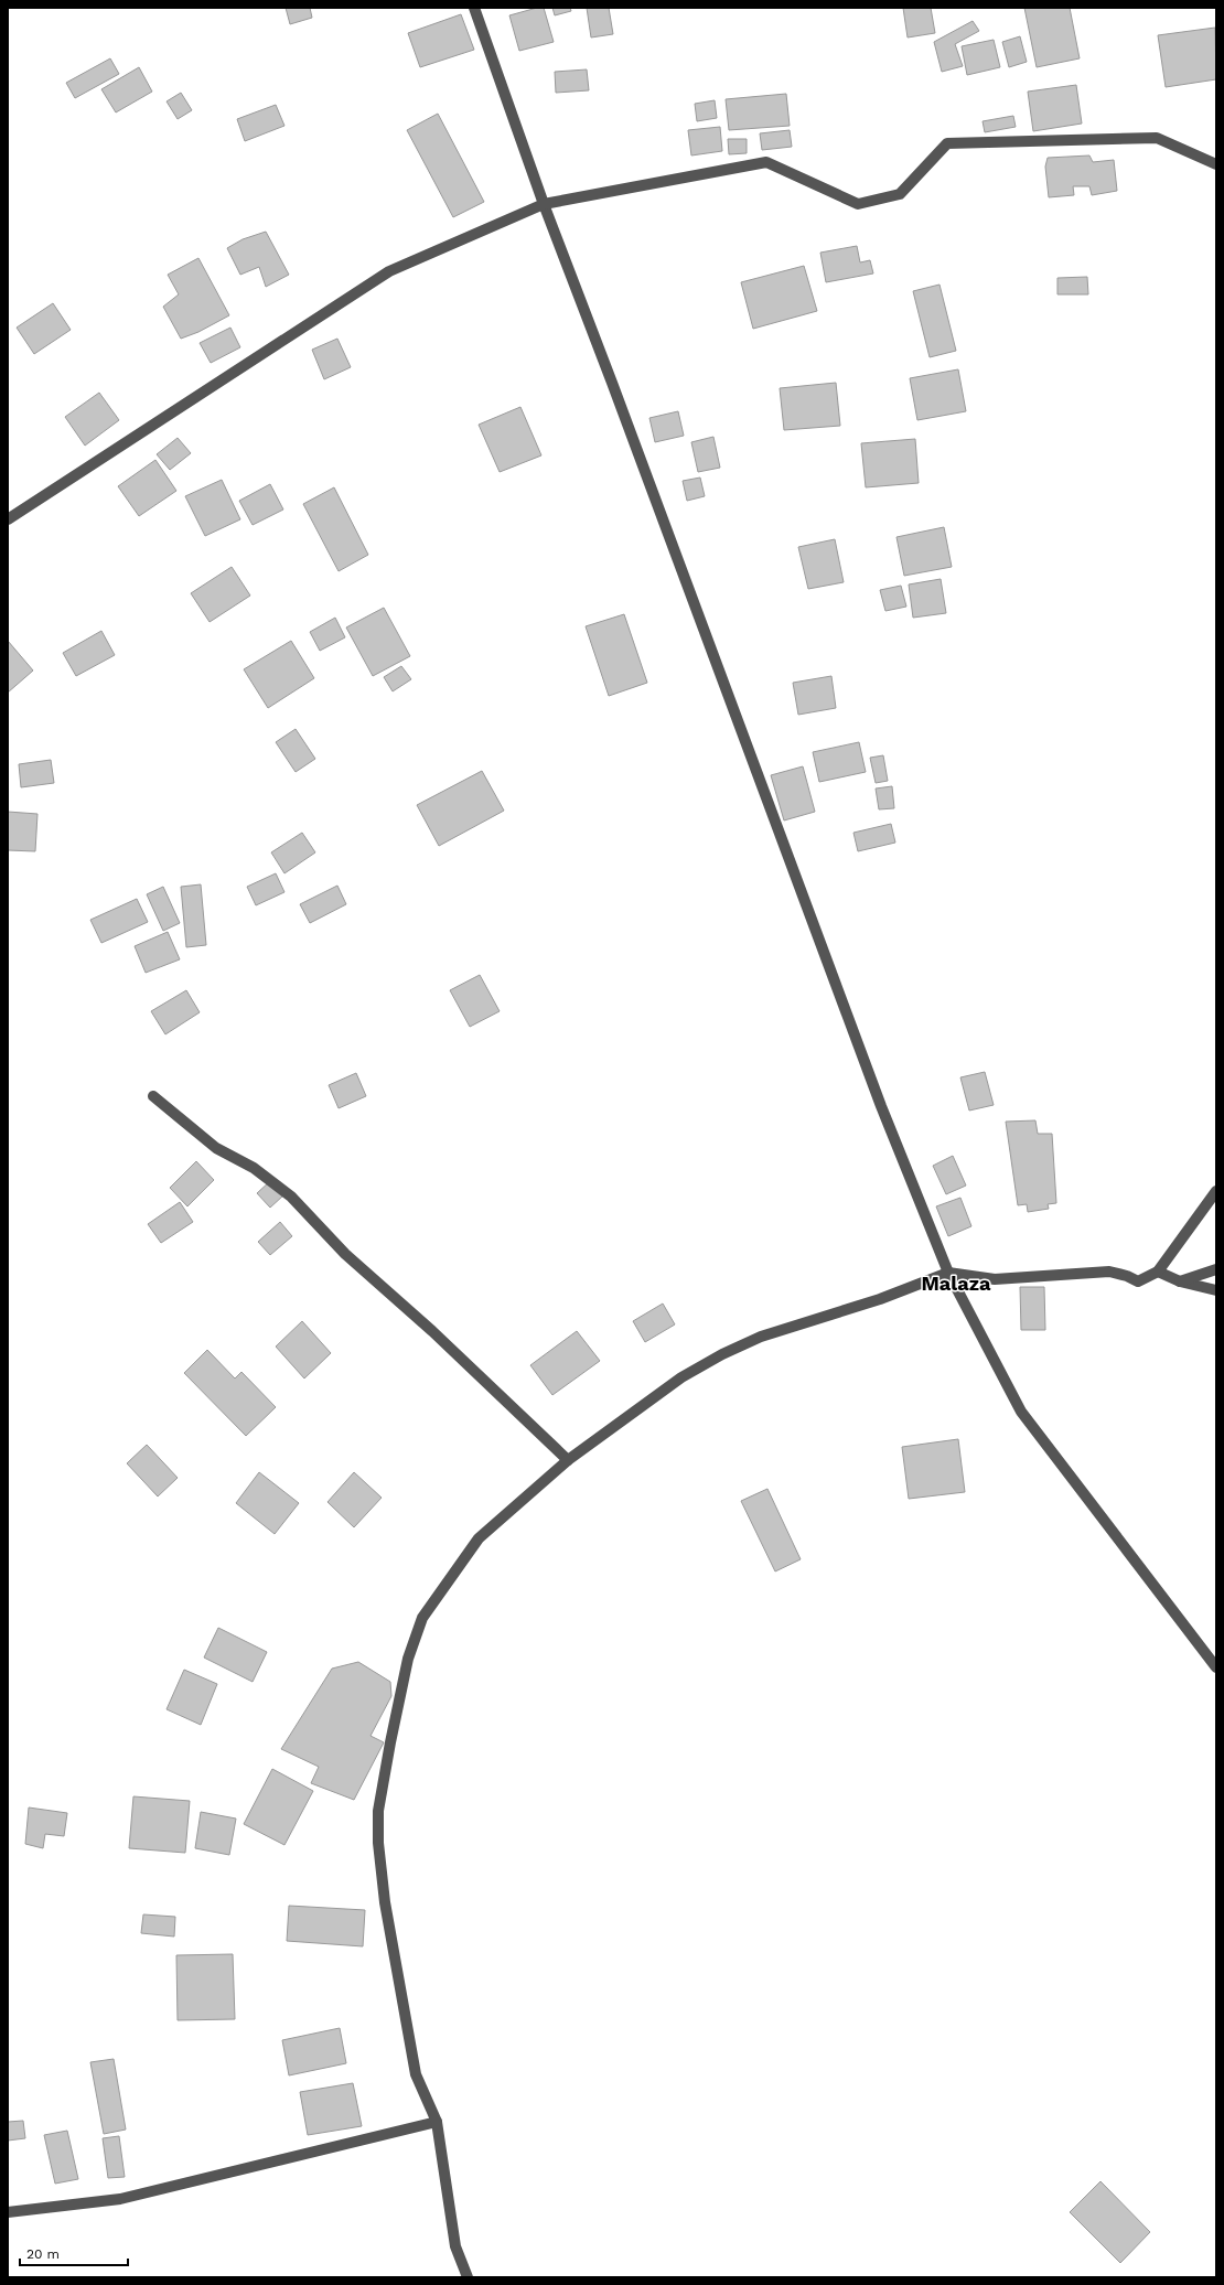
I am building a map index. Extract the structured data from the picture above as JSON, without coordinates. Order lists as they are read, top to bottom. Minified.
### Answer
{"districts":["Malaza"],"scale_bar":"20 m"}
